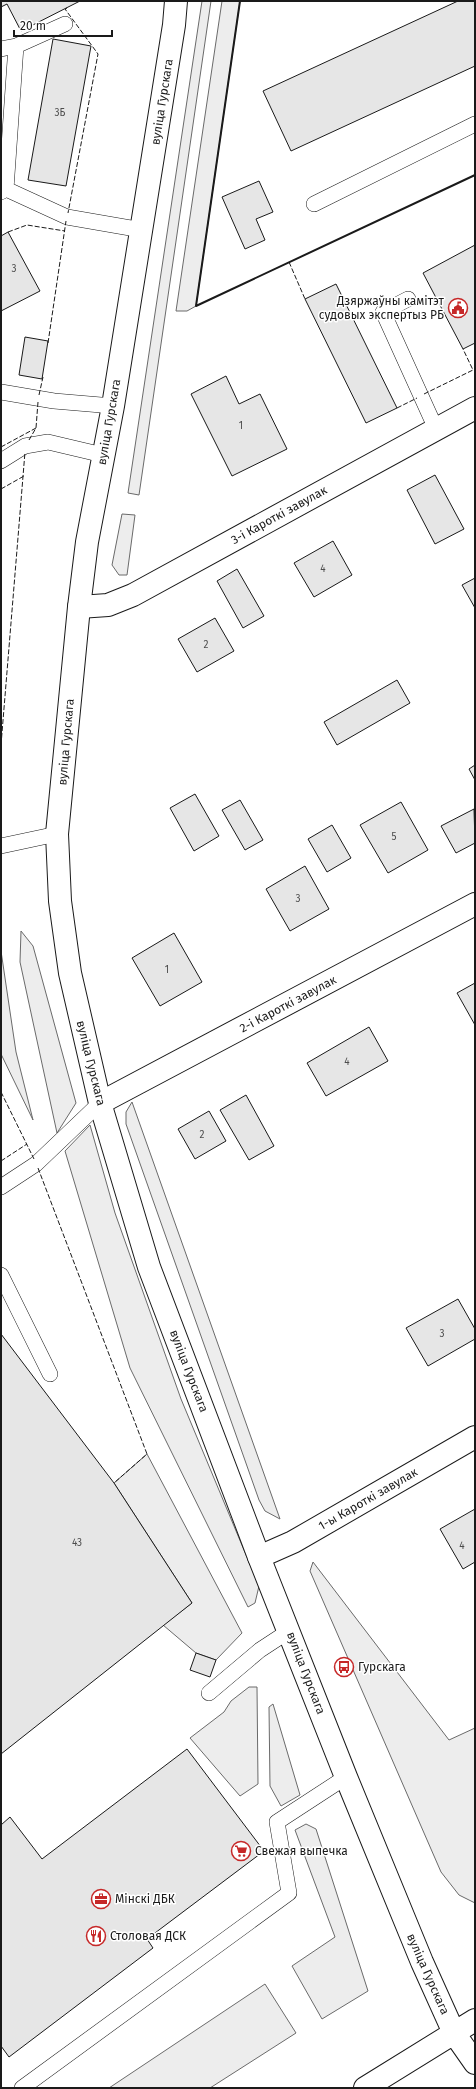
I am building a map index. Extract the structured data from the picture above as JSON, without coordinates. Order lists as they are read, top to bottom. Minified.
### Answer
{"streets":{"main road":["вуліца Гурскага","3-і Кароткі завулак","2-і Кароткі завулак","1-ы Кароткі завулак"]},"crossings":[["вуліца Гурскага","3-і Кароткі завулак"],["вуліца Гурскага","2-і Кароткі завулак"],["вуліца Гурскага","1-ы Кароткі завулак"]],"places":{"public building":["Дзяржаўны камітэт судовых экспертыз РБ"],"bus stop":["Гурскага"],"supermarket":["Свежая выпечка"],"office":["Мінскі ДБК"],"restaurant":["Столовая ДСК"]},"house_numbers":["3Б","3","1","4","2","5","3","1","4","2","3","43","4"],"scale_bar":"20 m"}
